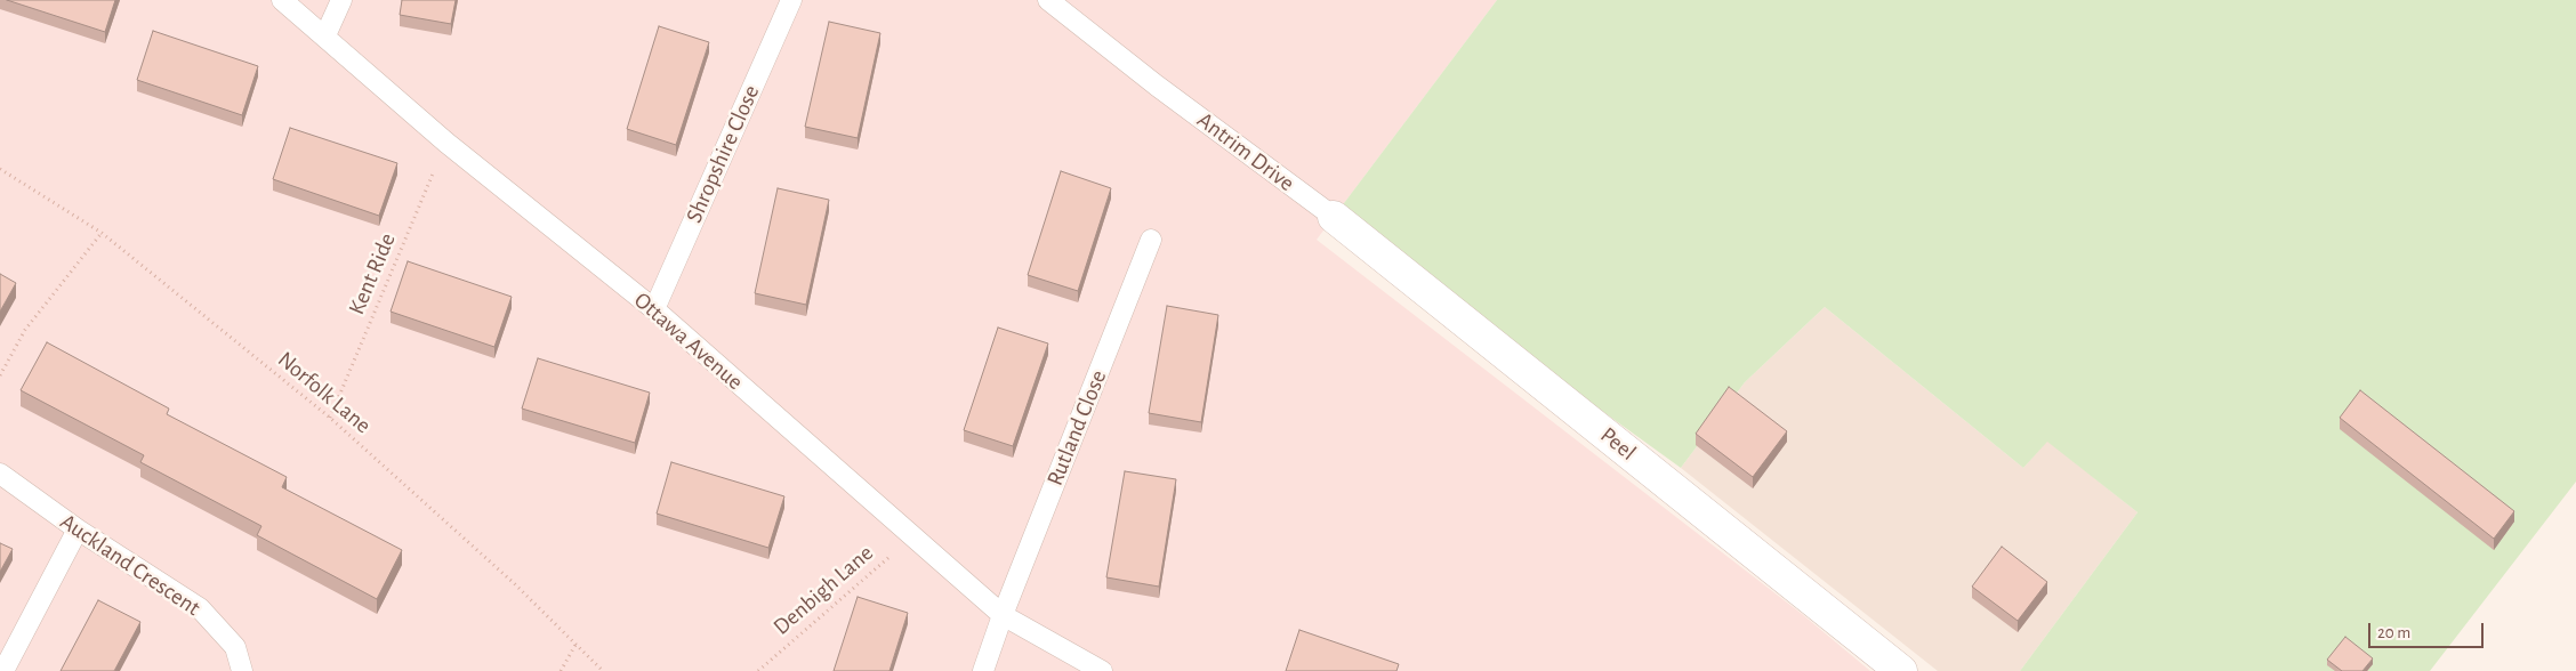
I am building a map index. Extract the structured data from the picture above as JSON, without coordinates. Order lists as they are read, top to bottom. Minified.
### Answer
{"streets":{"street":["Peel"],"lane":["Antrim Drive","Shropshire Close","Ottawa Avenue","Rutland Close","Auckland Crescent"],"path":["Kent Ride","Norfolk Lane","Denbigh Lane"]},"crossings":[["Antrim Drive","Peel"],["Shropshire Close","Ottawa Avenue"],["Kent Ride","Ottawa Avenue"],["Kent Ride","Norfolk Lane"],["Ottawa Avenue","Rutland Close"],["Ottawa Avenue","Denbigh Lane"]],"scale_bar":"20 m"}
